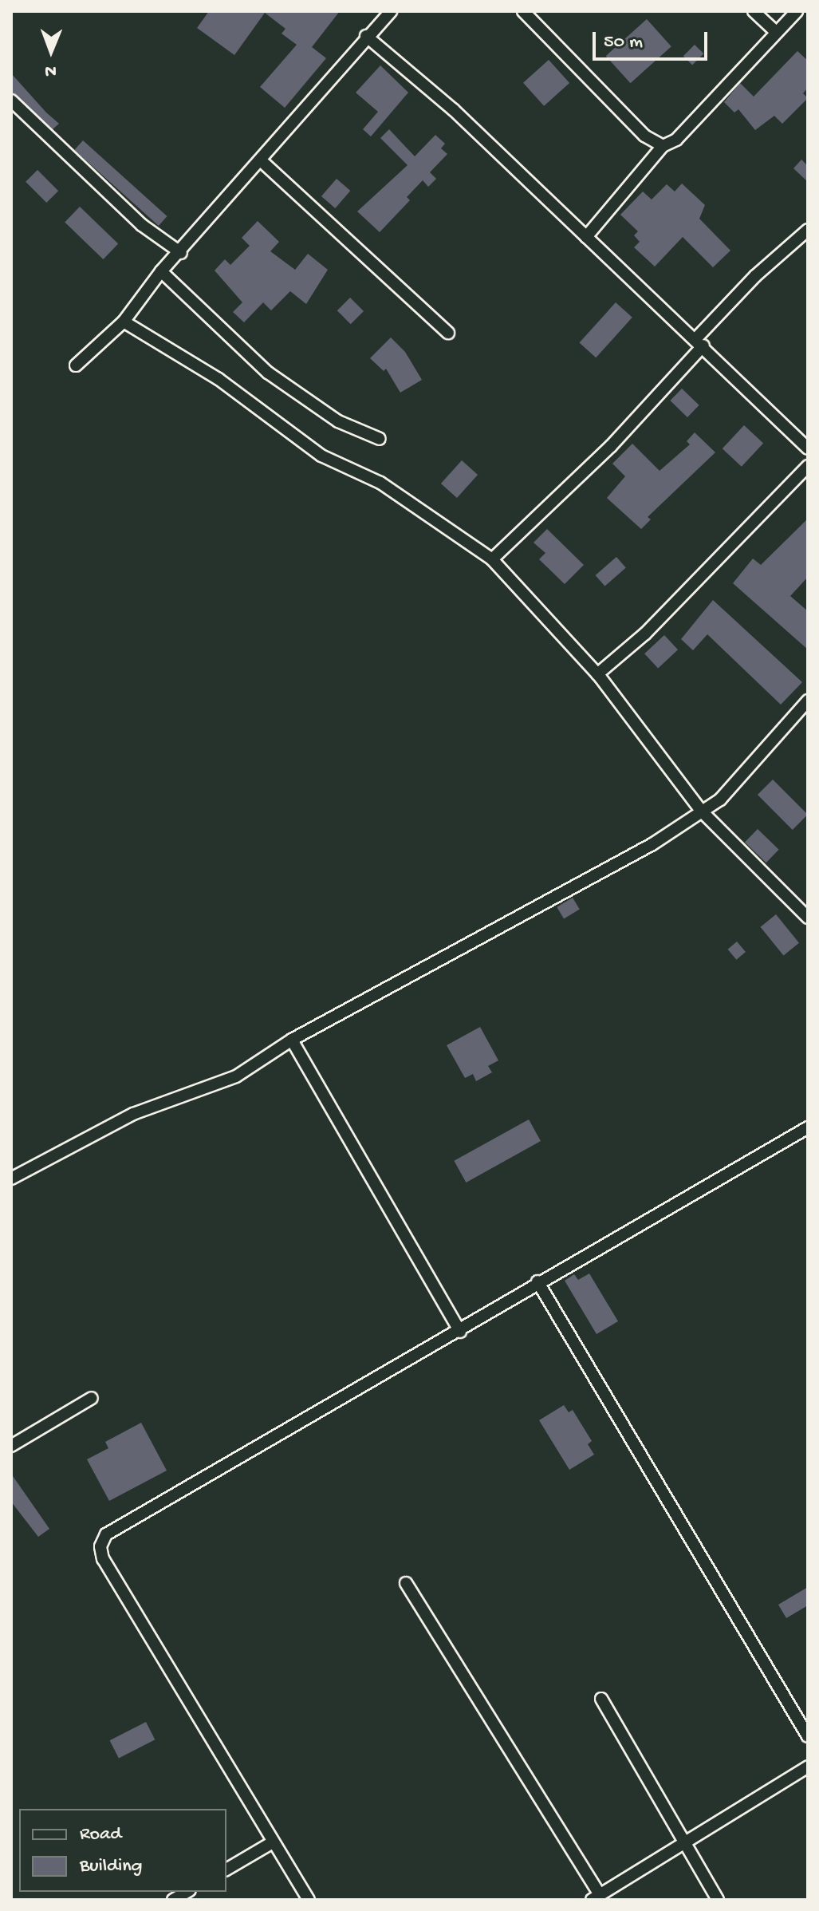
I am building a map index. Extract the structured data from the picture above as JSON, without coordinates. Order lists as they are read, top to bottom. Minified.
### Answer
{"legend":["Road","Building"],"scale_bar":"50 m","north":"bottom"}
